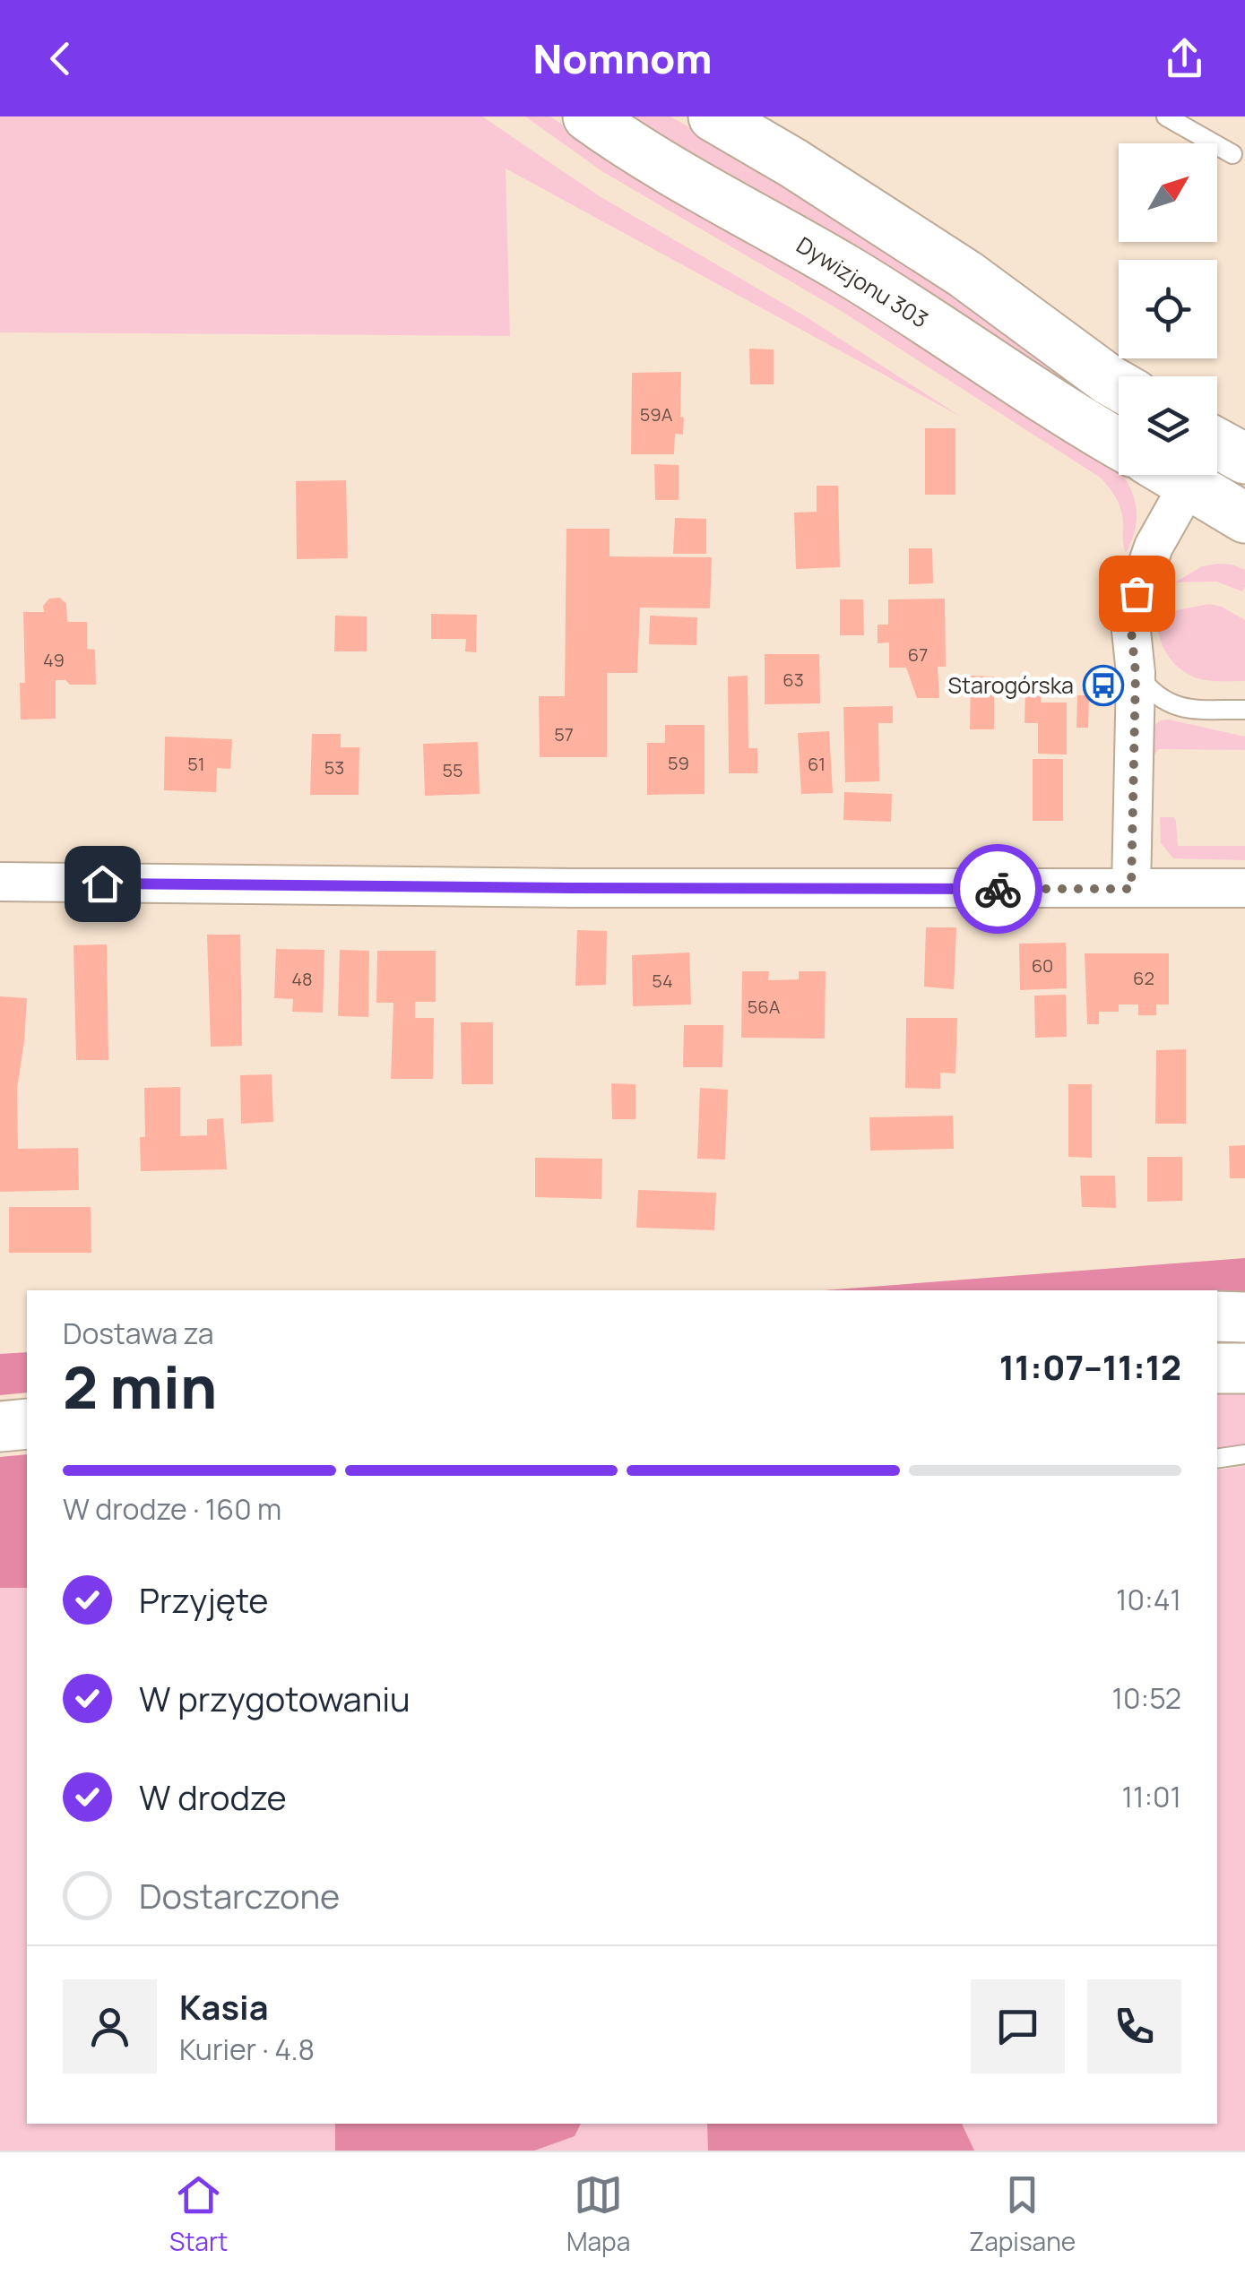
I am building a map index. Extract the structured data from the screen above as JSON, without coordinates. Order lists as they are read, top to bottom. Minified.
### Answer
{"streets":{"main road":["Dywizjonu 303"]},"places":{"bus stop":["Starogórska"]},"house_numbers":["59A","67","49","63","57","59","51","61","53","55","60","62","48","54","56A"],"north":"top right","page":{"header":"Nomnom","heading":["2 min","Dostawa za","11:07–11:12"],"panel":["Kasia","Kurier · 4.8"],"bar":"W drodze · 160 m","list":[["Przyjęte","10:41"],["W przygotowaniu","10:52"],["W drodze","11:01"],"Dostarczone"],"tabs":["Start","Mapa","Zapisane"]}}
